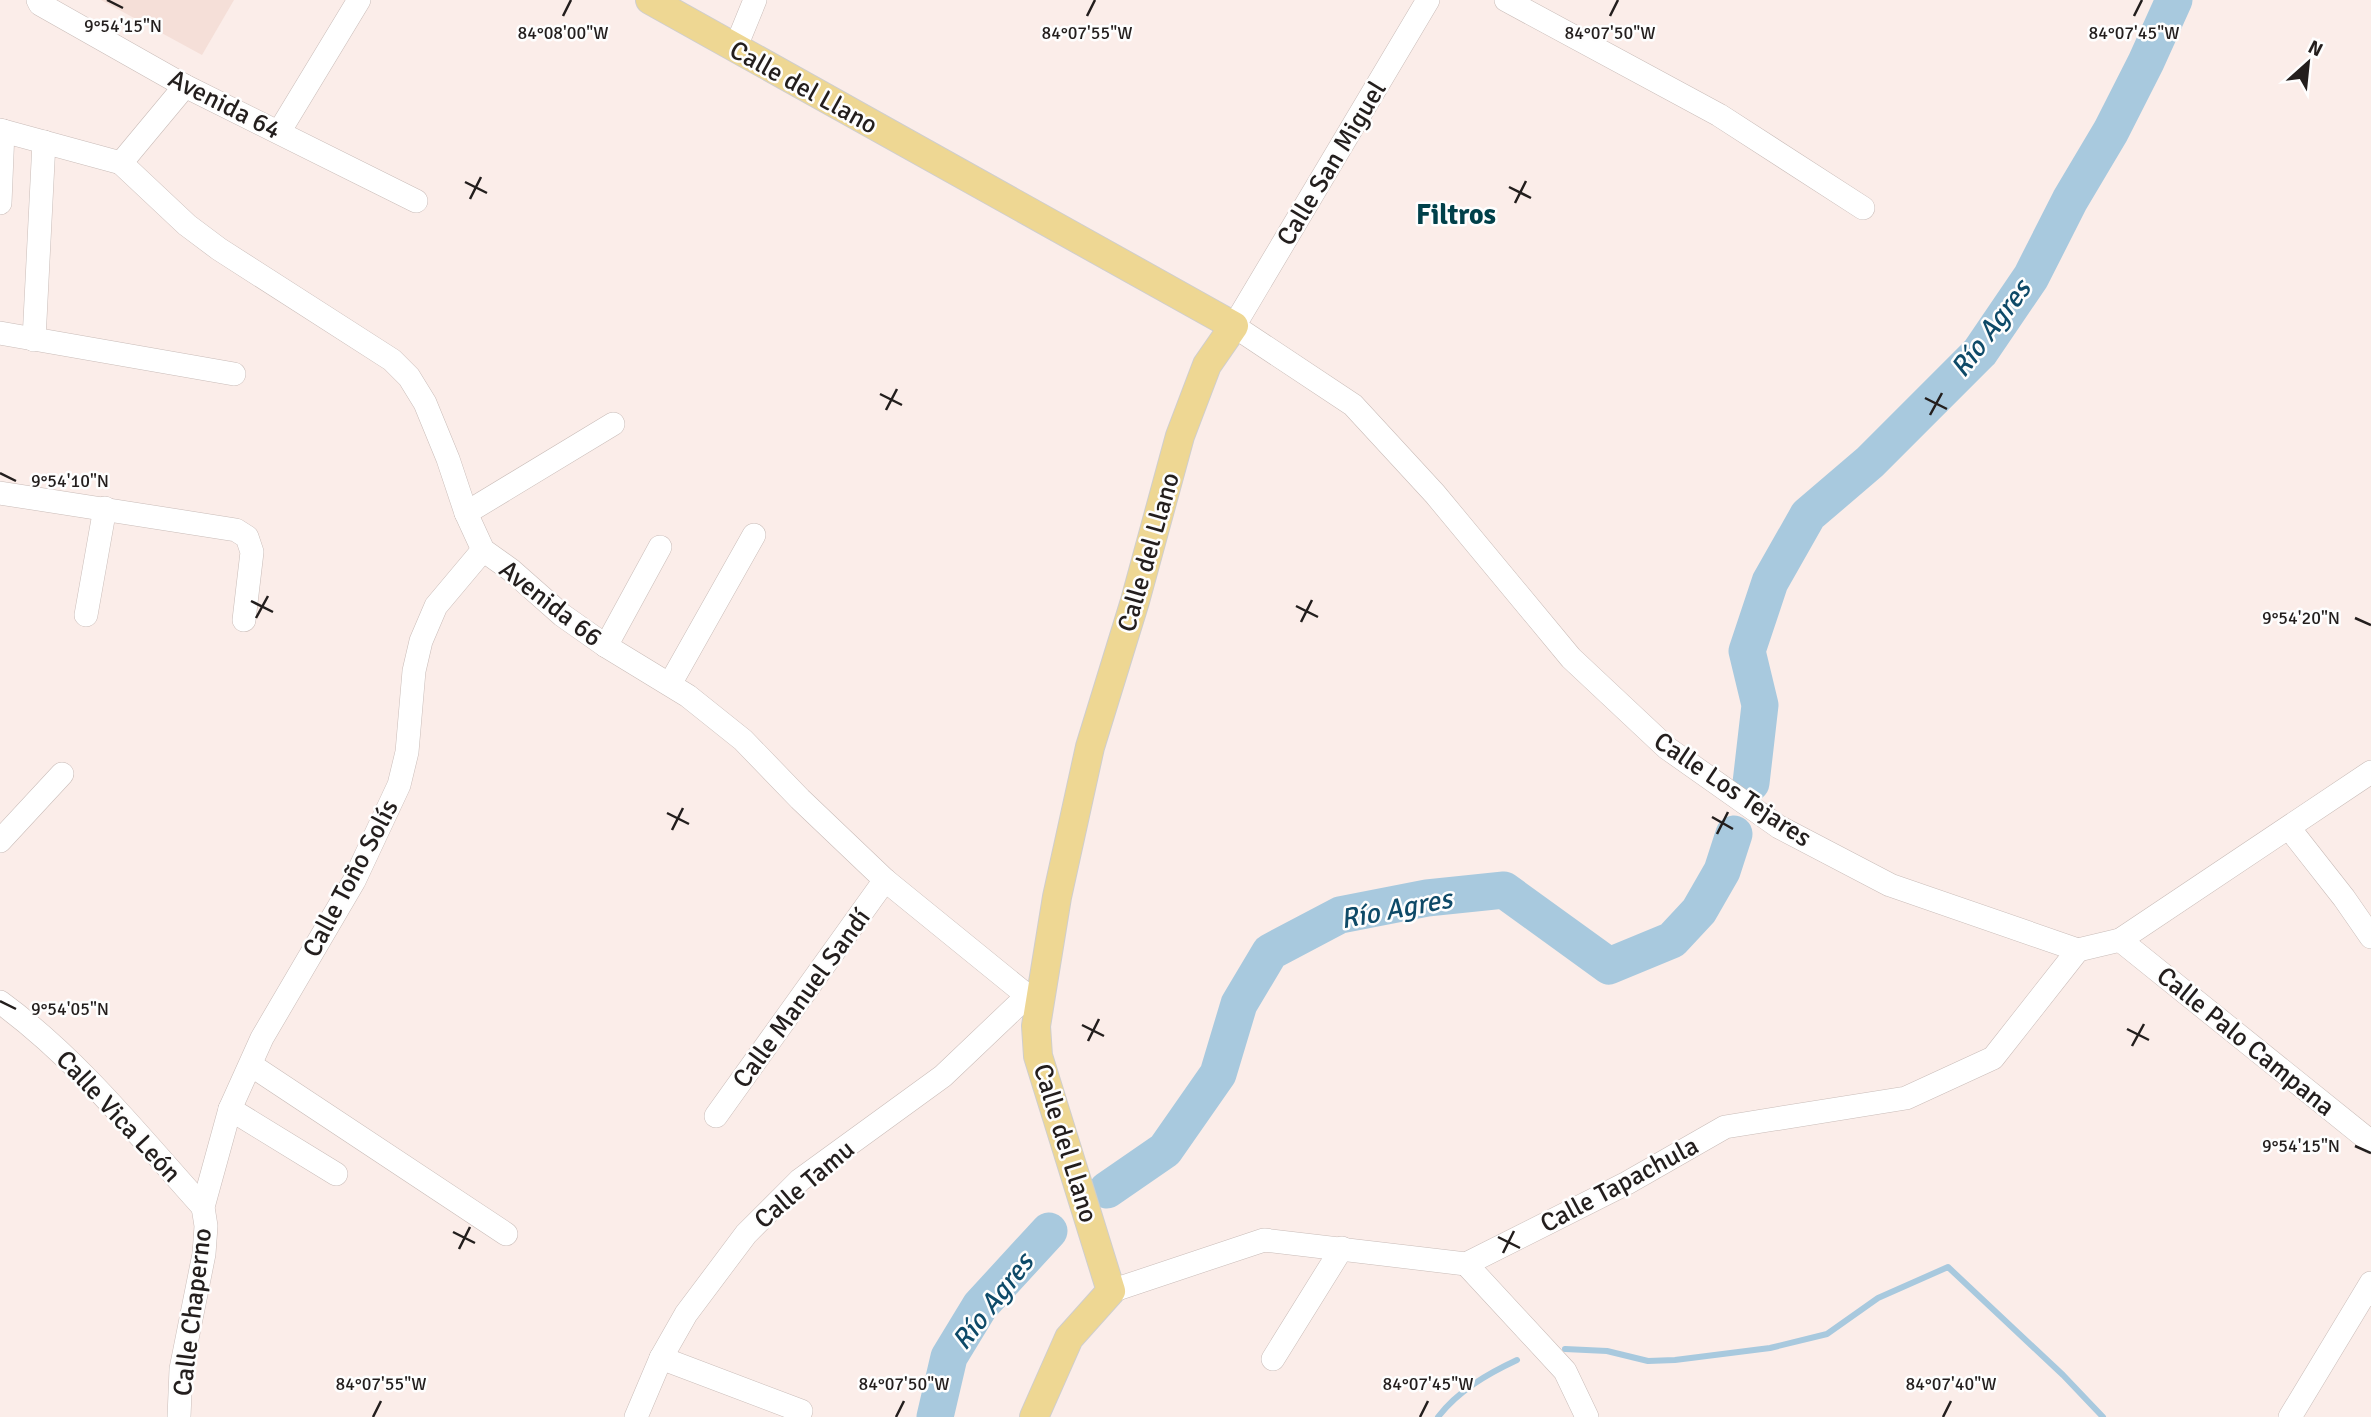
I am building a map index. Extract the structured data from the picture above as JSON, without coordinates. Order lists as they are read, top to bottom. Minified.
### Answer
{"streets":{"main road":["Calle del Llano"],"street":["Avenida 64","Calle San Miguel","Avenida 66","Calle Los Tejares","Calle Toño Solís","Calle Manuel Sandí","Calle Palo Campana","Calle Vica León","Calle Tamu","Calle Tapachula","Calle Chaperno"]},"crossings":[["Calle del Llano","Calle San Miguel"],["Calle del Llano","Avenida 66"],["Calle del Llano","Calle Los Tejares"],["Calle del Llano","Calle Tamu"],["Calle San Miguel","Calle Los Tejares"],["Avenida 66","Calle Toño Solís"],["Avenida 66","Calle Manuel Sandí"],["Avenida 66","Calle Tamu"],["Calle Los Tejares","Calle Tapachula"],["Calle Toño Solís","Calle Vica León"],["Calle Toño Solís","Calle Chaperno"],["Calle Vica León","Calle Chaperno"]],"districts":["Filtros"],"water":["Río Agres"],"north":"top right","coordinates":["9°54'15\"N","84°08'00\"W","84°07'55\"W","84°07'50\"W","84°07'45\"W","9°54'10\"N","9°54'20\"N","9°54'05\"N","84°07'40\"W"]}
